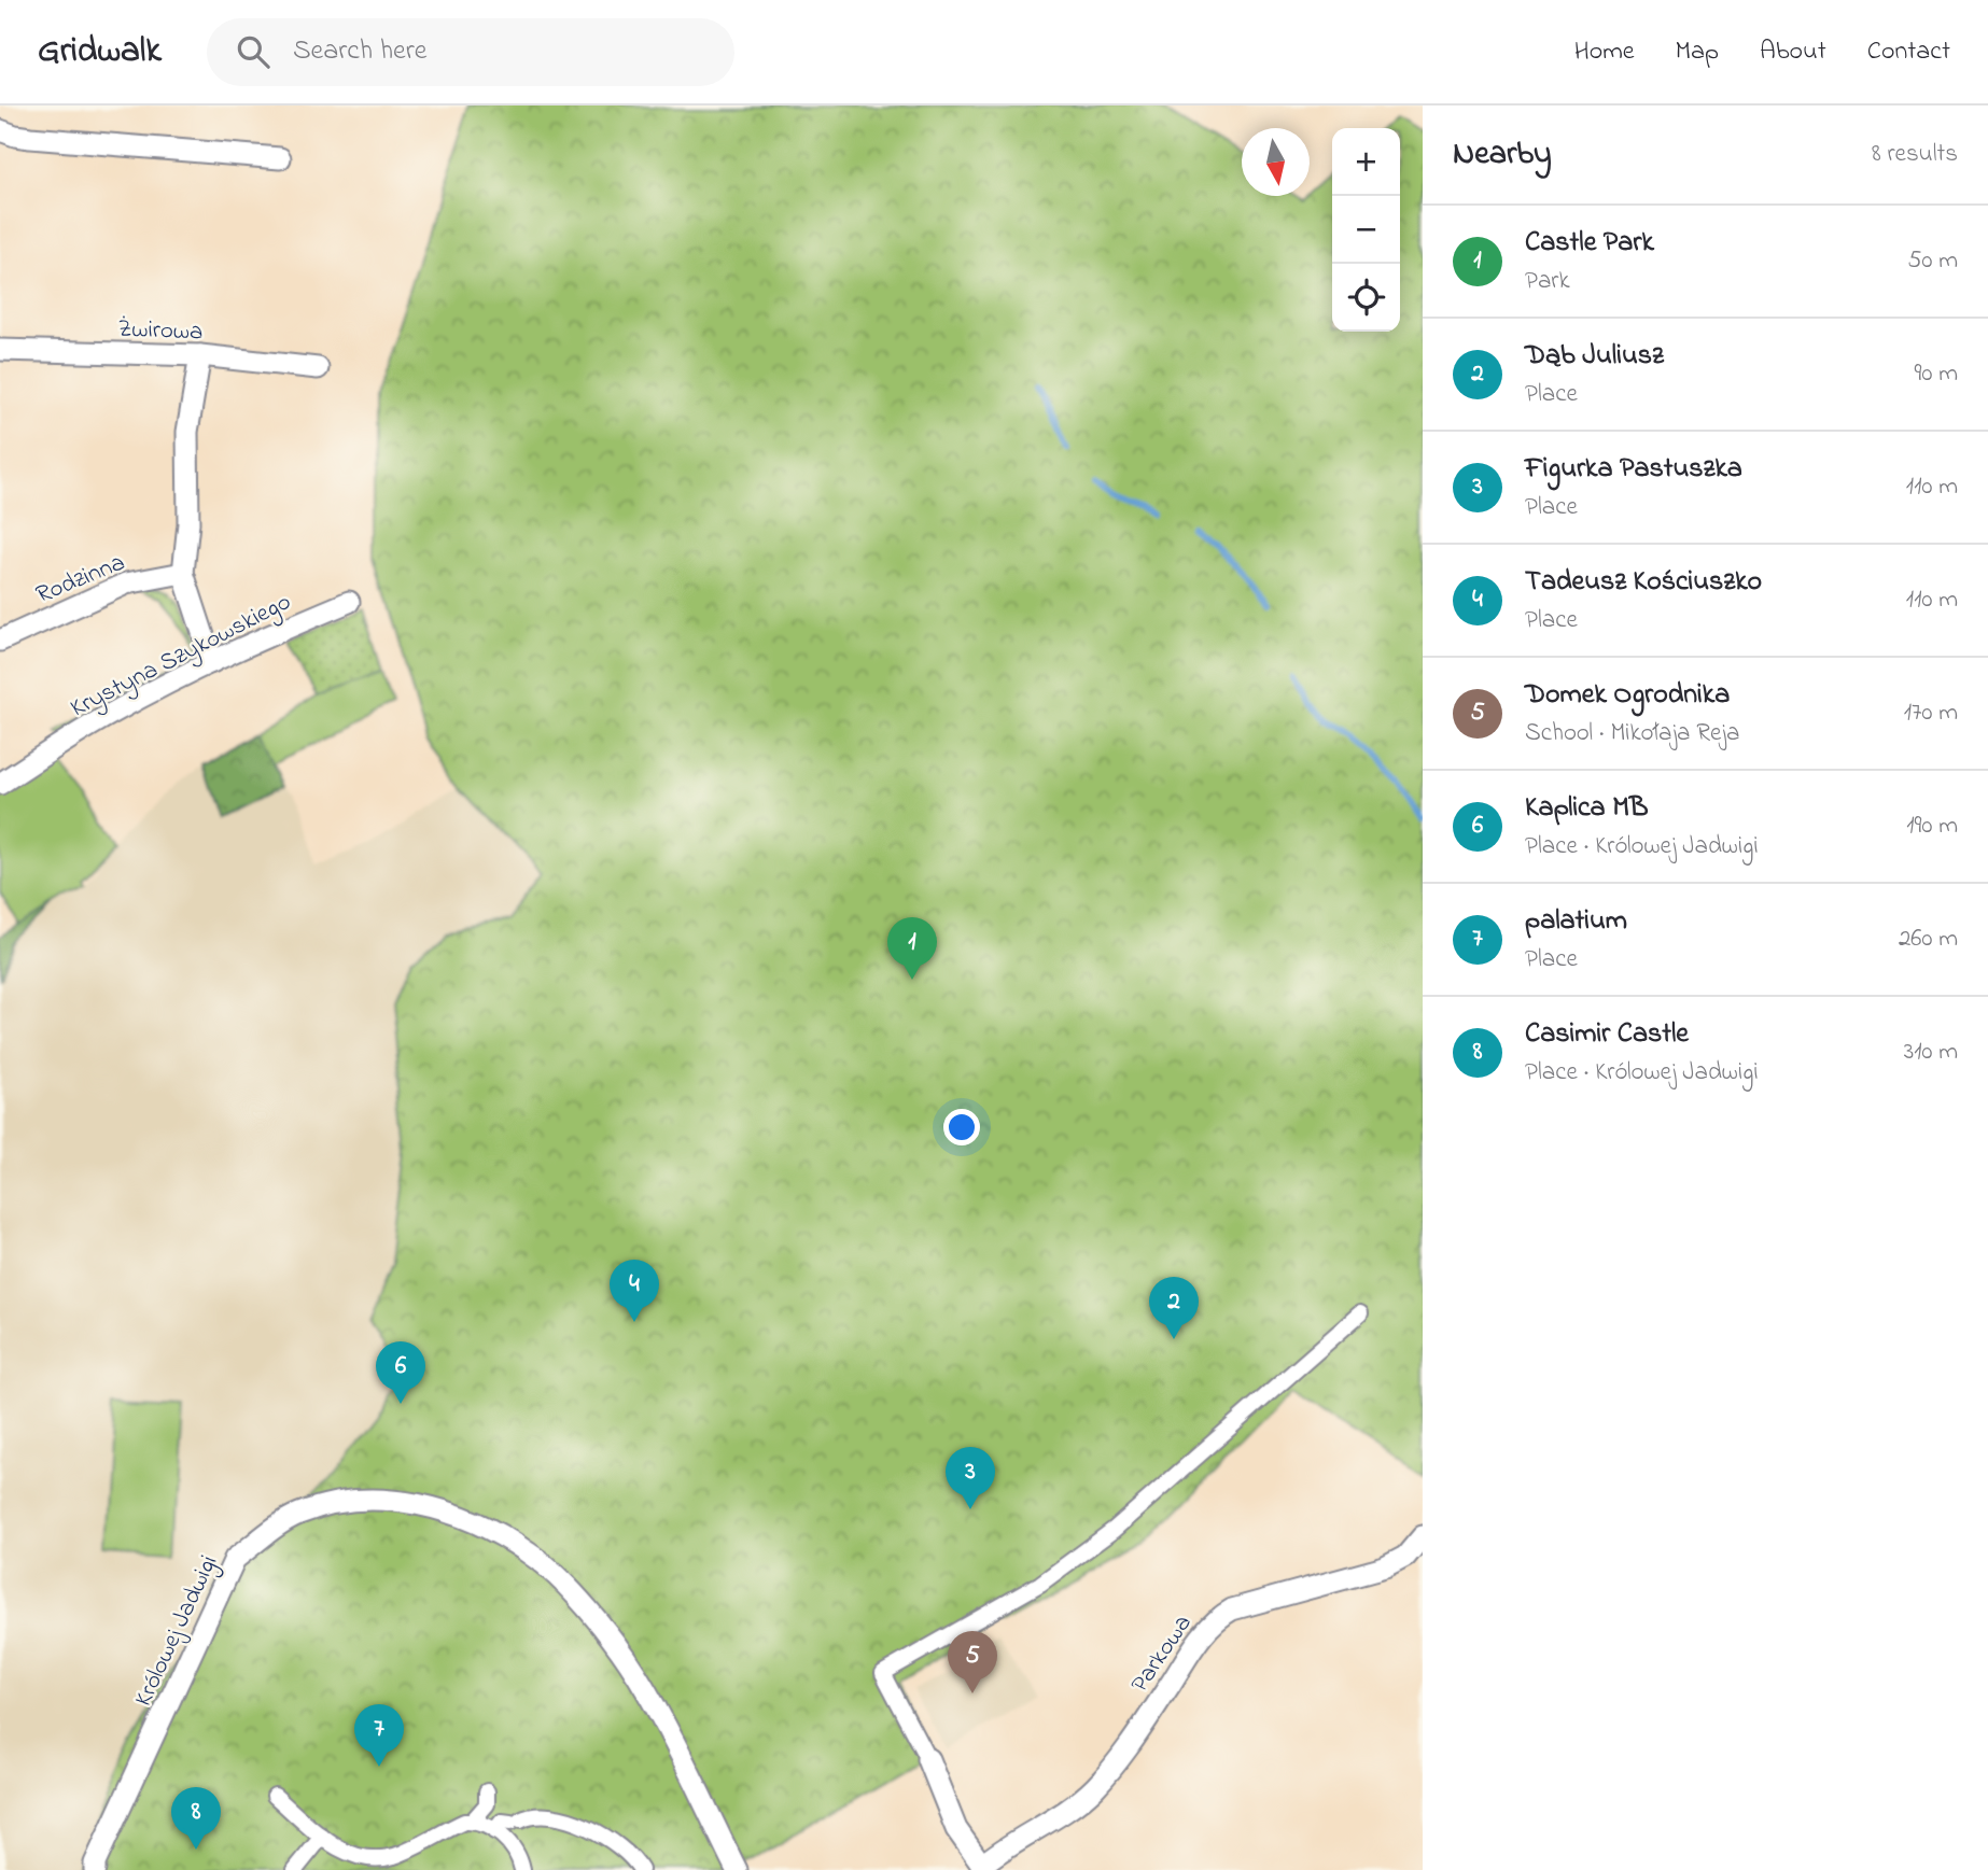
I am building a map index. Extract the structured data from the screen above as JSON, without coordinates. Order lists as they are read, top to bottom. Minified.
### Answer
{"streets":{"street":["Żwirowa","Rodzinna","Krystyna Szykowskiego","Królowej Jadwigi","Parkowa"]},"north":"bottom","page":{"header":"Gridwalk","search":"Search here","nav":["Home","Map","About","Contact"],"heading":["Nearby","8 results"],"map_buttons":["+","−"],"list":[{"mark":"1","name":"Castle Park","note":"Park","value":"50 m"},{"mark":"2","name":"Dąb Juliusz","note":"Place","value":"90 m"},{"mark":"3","name":"Figurka Pastuszka","note":"Place","value":"110 m"},{"mark":"4","name":"Tadeusz Kościuszko","note":"Place","value":"110 m"},{"mark":"5","name":"Domek Ogrodnika","note":"School · Mikołaja Reja","value":"170 m"},{"mark":"6","name":"Kaplica MB","note":"Place · Królowej Jadwigi","value":"190 m"},{"mark":"7","name":"palatium","note":"Place","value":"260 m"},{"mark":"8","name":"Casimir Castle","note":"Place · Królowej Jadwigi","value":"310 m"}],"pins":["1","4","2","6","3","5","7","8"]}}
